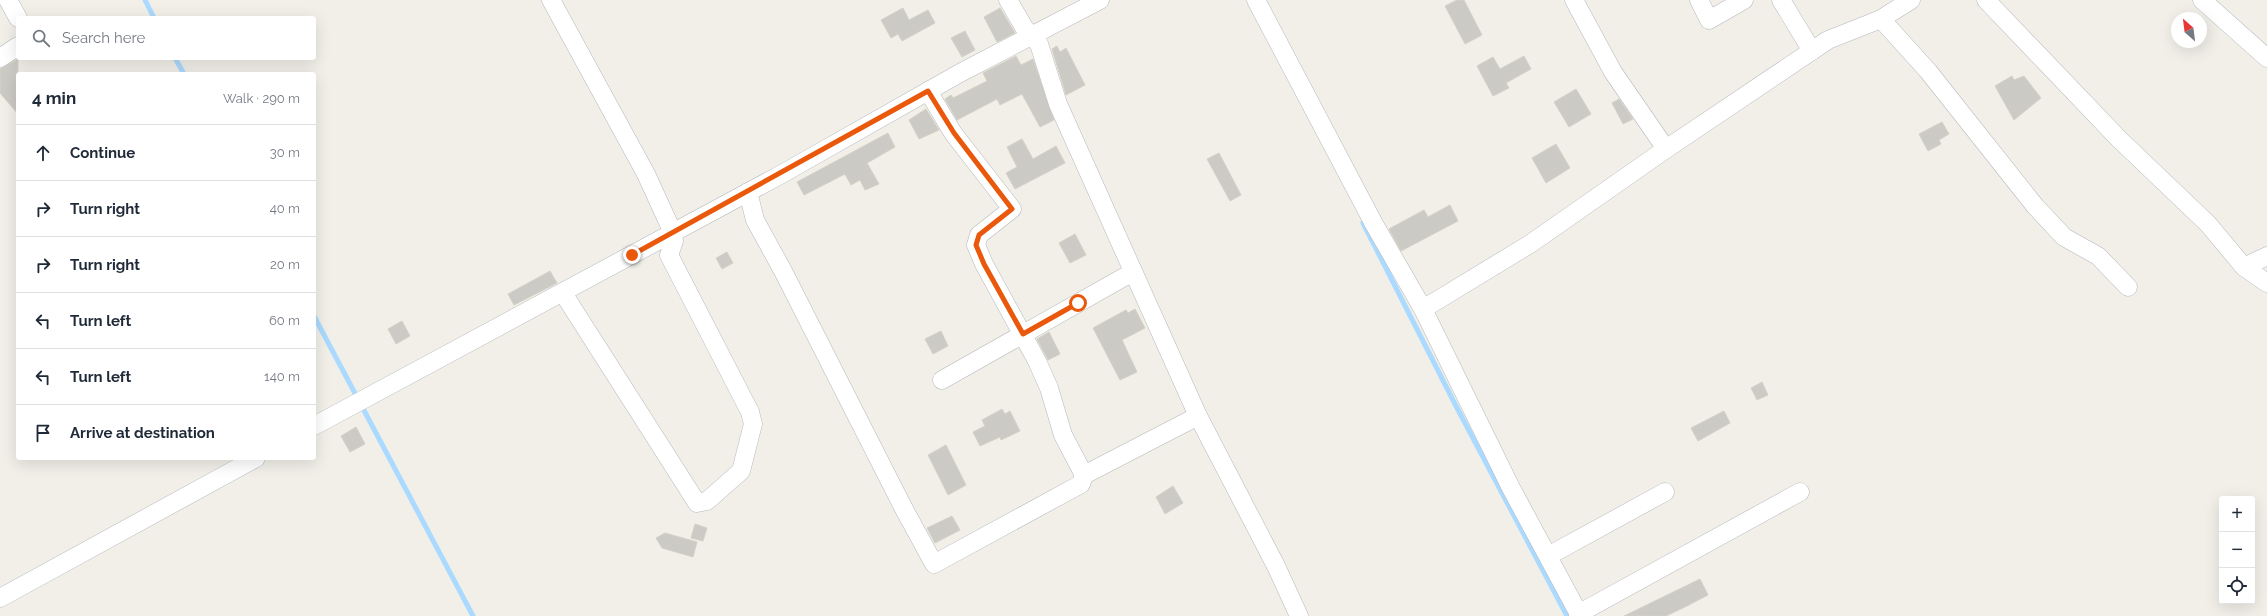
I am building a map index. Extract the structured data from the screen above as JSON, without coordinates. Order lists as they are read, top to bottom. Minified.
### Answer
{"north":"top left","page":{"search":"Search here","heading":["4 min","Walk · 290 m"],"list":[["Continue","30 m"],["Turn right","40 m"],["Turn right","20 m"],["Turn left","60 m"],["Turn left","140 m"],"Arrive at destination"],"map_buttons":["+","−"]}}
